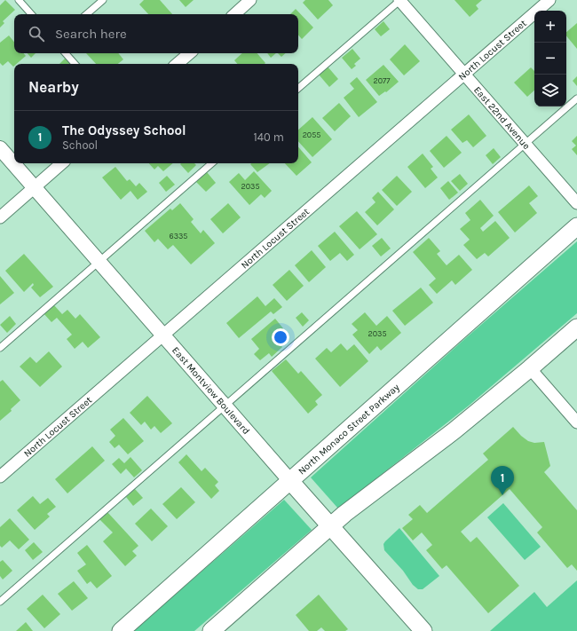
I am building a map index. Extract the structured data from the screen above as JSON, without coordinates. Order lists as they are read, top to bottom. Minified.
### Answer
{"streets":{"main road":["East Montview Boulevard","North Monaco Street Parkway"],"street":["North Locust Street","East 22nd Avenue"]},"crossings":[["North Locust Street","East 22nd Avenue"],["North Locust Street","East Montview Boulevard"],["East Montview Boulevard","North Monaco Street Parkway"]],"house_numbers":["2077","2055","2035","6335","2035"],"page":{"map_buttons":["+","−"],"search":"Search here","heading":"Nearby","list":[{"mark":"1","name":"The Odyssey School","note":"School","value":"140 m"}],"pins":"1"}}
